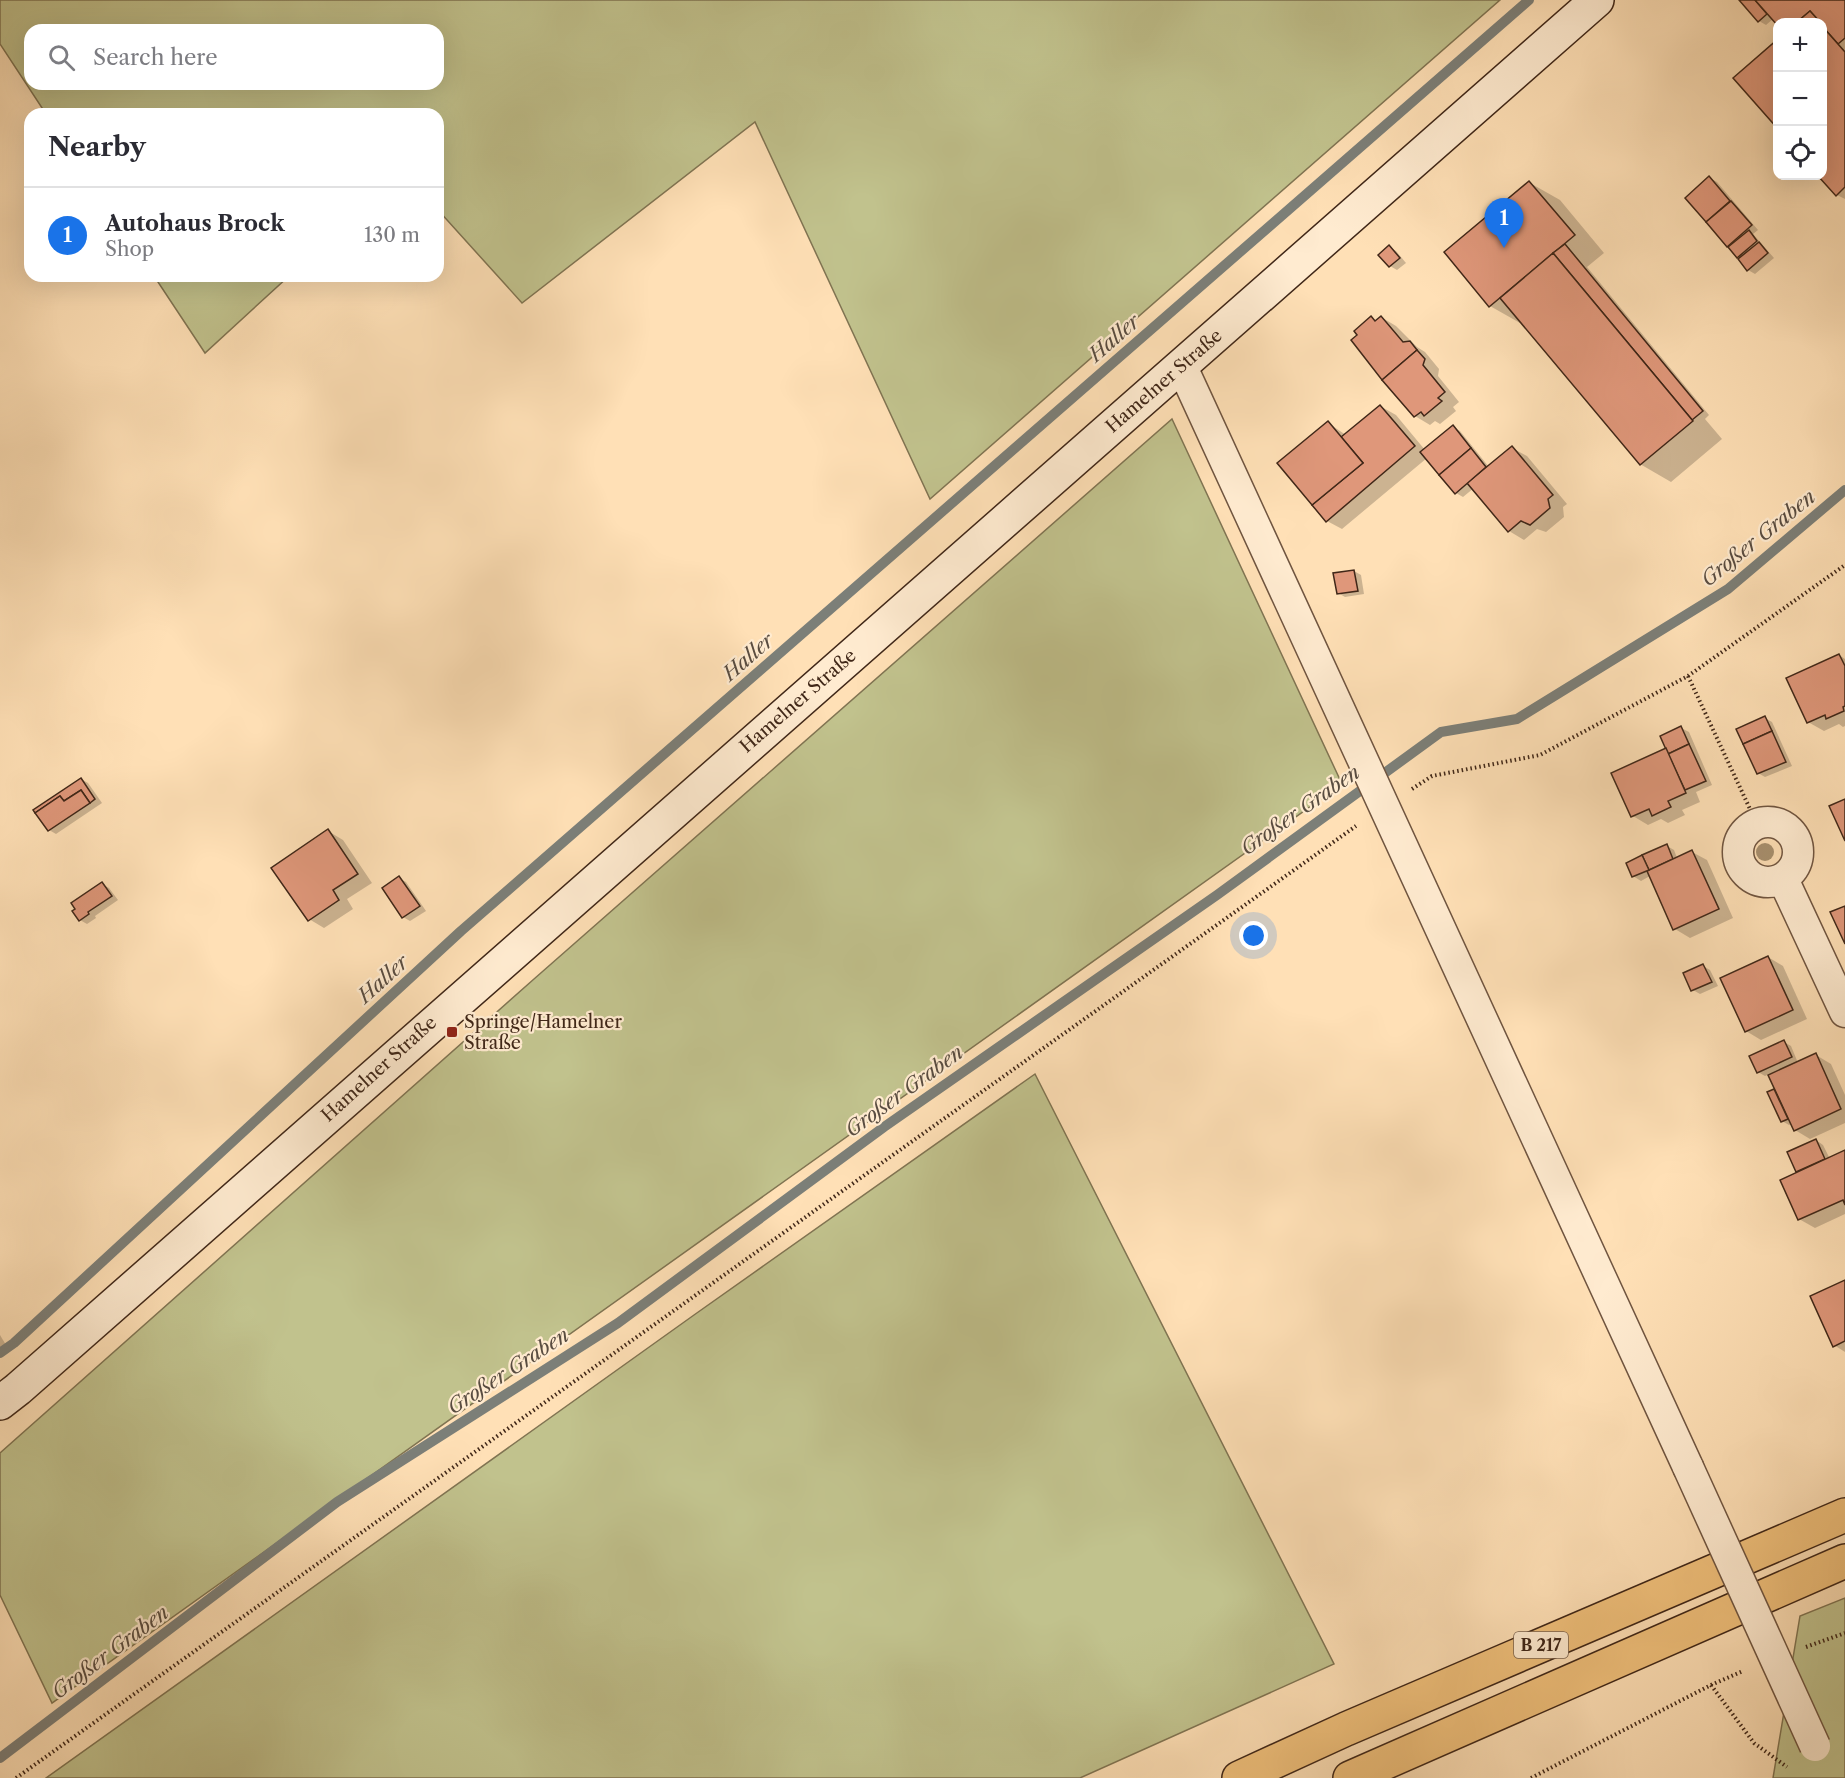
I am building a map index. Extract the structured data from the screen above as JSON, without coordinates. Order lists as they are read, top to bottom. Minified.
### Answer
{"streets":{"highway":["B 217"],"street":["Hamelner Straße"]},"water":["Haller","Großer Graben"],"places":{"transit":["Springe/Hamelner Straße"]},"page":{"map_buttons":["+","−"],"search":"Search here","heading":"Nearby","list":[{"mark":"1","name":"Autohaus Brock","note":"Shop","value":"130 m"}],"pins":"1"}}
